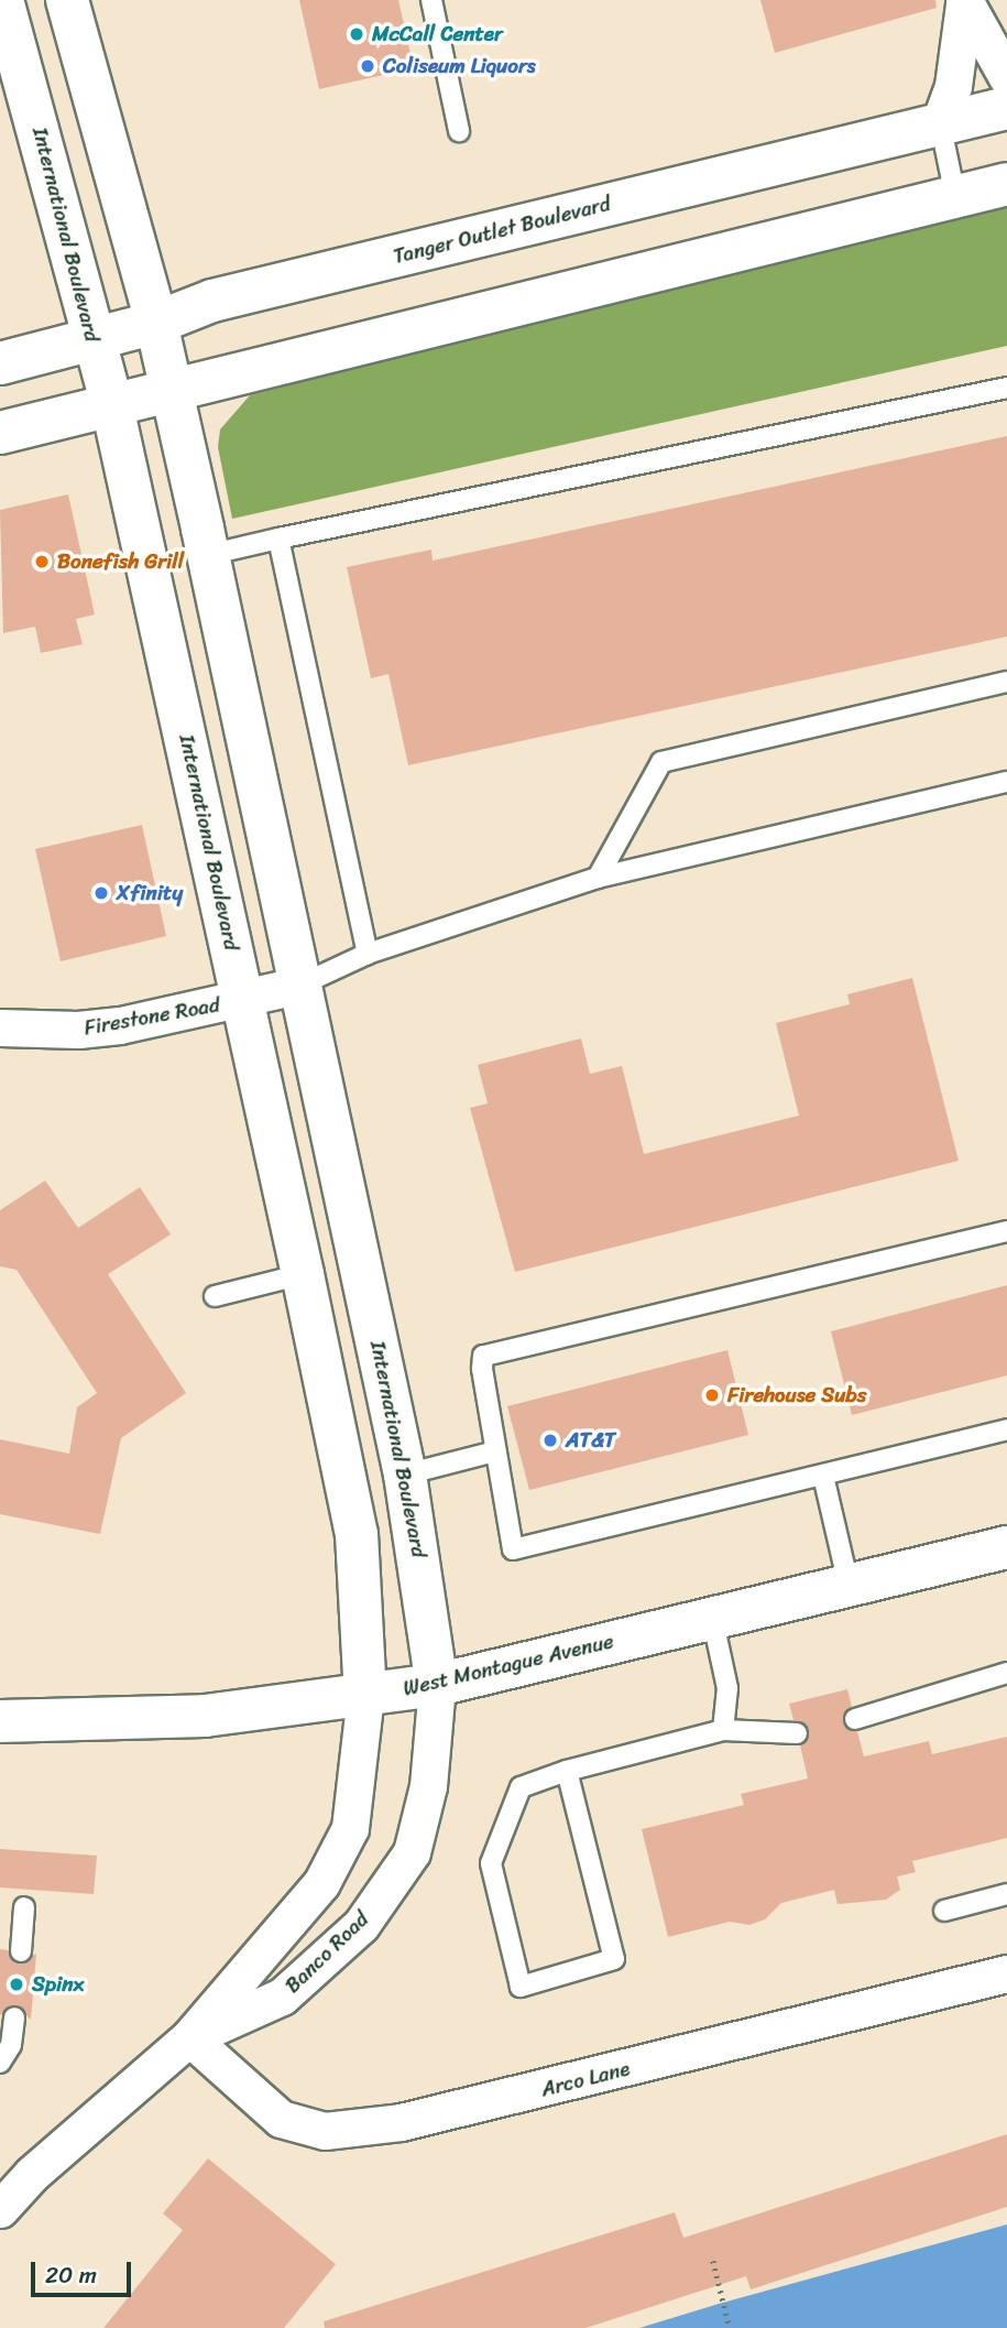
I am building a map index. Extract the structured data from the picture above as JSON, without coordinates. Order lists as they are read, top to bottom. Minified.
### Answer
{"streets":{"main road":["Tanger Outlet Boulevard","International Boulevard","West Montague Avenue"],"street":["Firestone Road","Banco Road","Arco Lane"]},"crossings":[["Tanger Outlet Boulevard","International Boulevard"],["International Boulevard","Firestone Road"],["International Boulevard","West Montague Avenue"],["International Boulevard","Banco Road"],["West Montague Avenue","Banco Road"],["Banco Road","Arco Lane"]],"places":["McCall Center","Coliseum Liquors","Bonefish Grill","Xfinity","Firehouse Subs","AT&T","Spinx"],"scale_bar":"20 m"}
